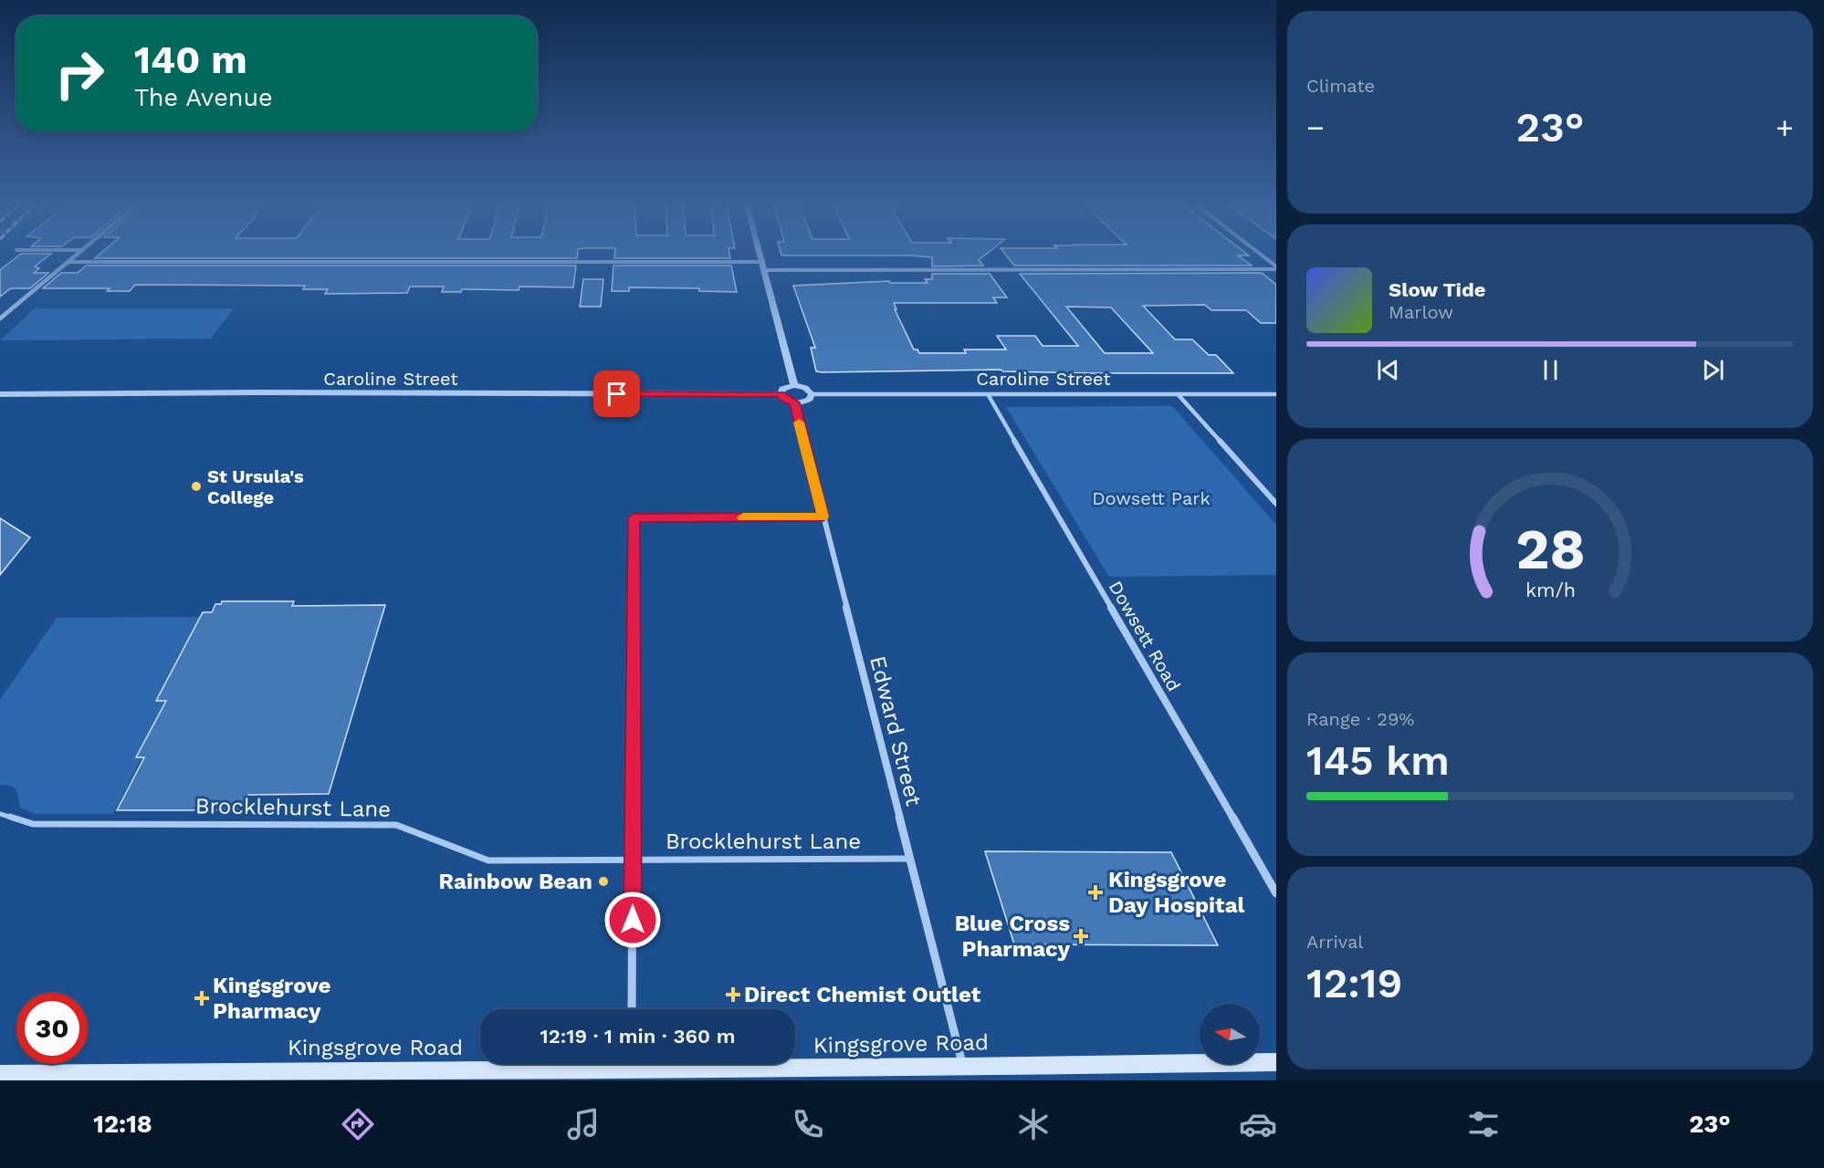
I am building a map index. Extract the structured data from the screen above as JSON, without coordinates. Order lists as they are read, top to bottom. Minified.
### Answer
{"streets":{"main road":["Kingsgrove Road"],"street":["Caroline Street","Dowsett Road","Edward Street"],"lane":["Brocklehurst Lane"]},"crossings":[["Caroline Street","Dowsett Road"],["Edward Street","Brocklehurst Lane"],["Edward Street","Kingsgrove Road"]],"parks":["Dowsett Park"],"places":{"other":["St Ursula's College","Rainbow Bean"],"health":["Kingsgrove Day Hospital","Blue Cross Pharmacy","Direct Chemist Outlet","Kingsgrove Pharmacy"]},"north":"left","page":{"tile":["Climate",["Range · 29%","145 km"],["Arrival","12:19"]],"turn":["140 m","The Avenue"],"heat":["−","23°","+"],"song":["Slow Tide","Marlow"],"limit":"30","trip":"12:19 · 1 min · 360 m","tabs":["12:18","23°"],"gauge":["28","km/h"]}}
